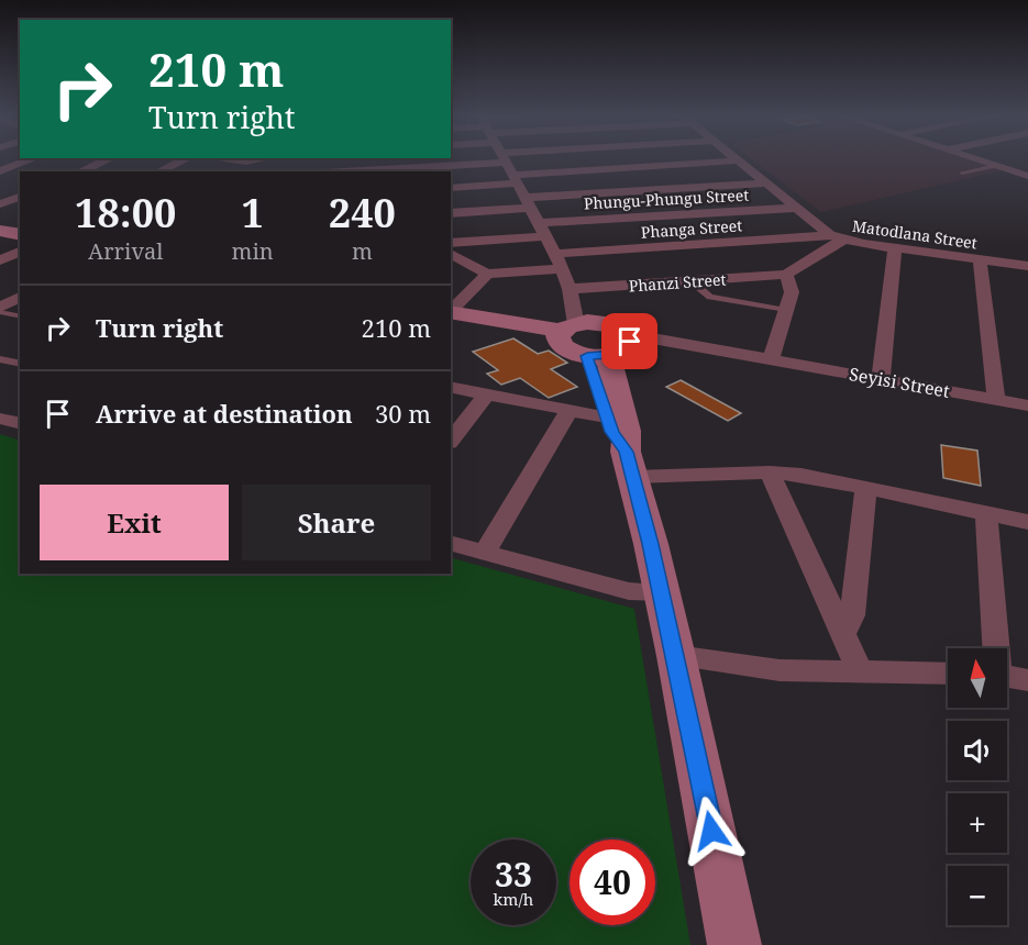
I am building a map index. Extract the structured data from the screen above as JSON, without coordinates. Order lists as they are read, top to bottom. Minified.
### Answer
{"streets":{"street":["Phungu-Phungu Street","Phanga Street","Matodlana Street","Phanzi Street","Seyisi Street"]},"crossings":[["Phungu-Phungu Street","Matodlana Street"],["Phanga Street","Matodlana Street"],["Phanga Street","Phanzi Street"],["Matodlana Street","Phanzi Street"]],"north":"top","page":{"turn":["210 m","Turn right"],"eta":["18:00","Arrival","1","min","240","m"],"list":[{"name":"Turn right","value":"210 m"},{"name":"Arrive at destination","value":"30 m"}],"buttons":["Exit","Share"],"map_buttons":["+","−"],"speed":"33 km/h","limit":"40"}}
